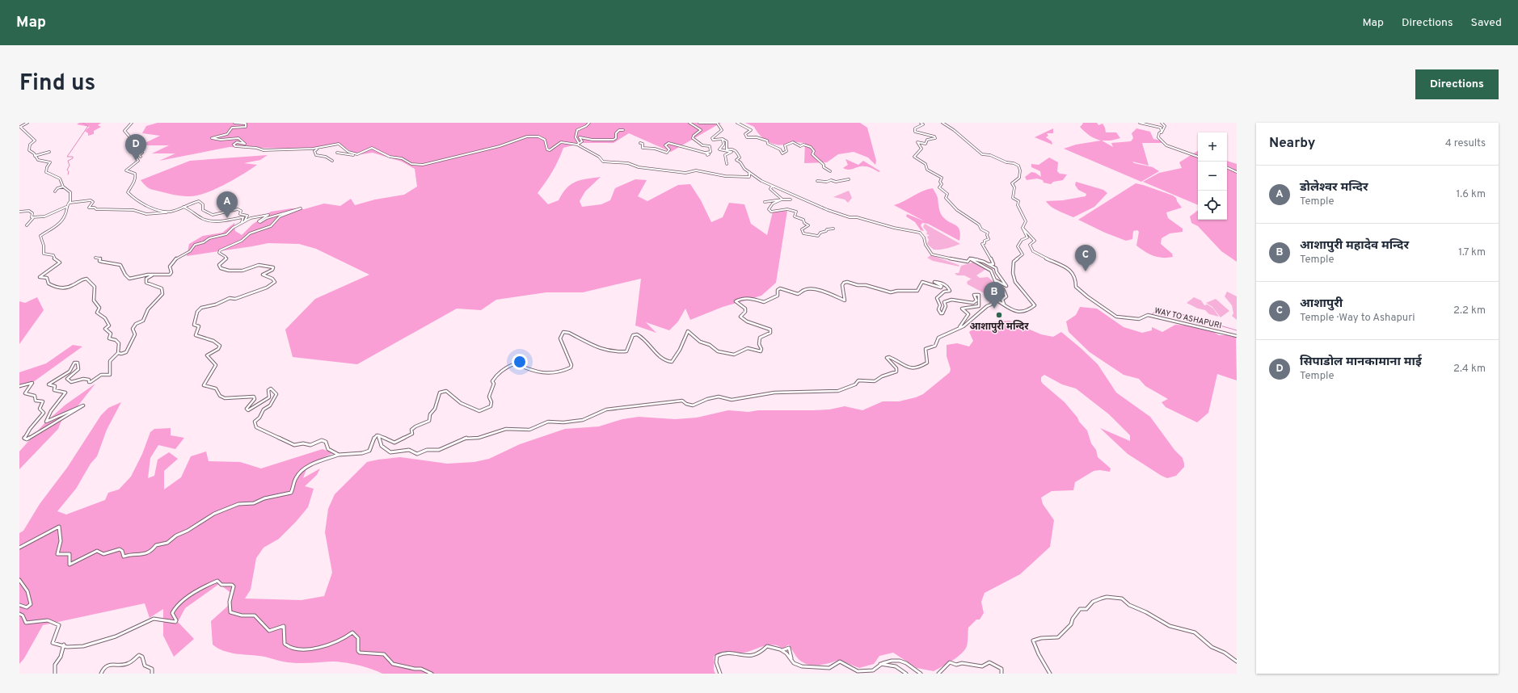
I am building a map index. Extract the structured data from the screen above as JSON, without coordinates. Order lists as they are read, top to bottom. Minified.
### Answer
{"streets":{"street":["WAY TO ASHAPURI"]},"places":["आशापुरी मन्दिर"],"page":{"header":"Map","nav":["Map","Directions","Saved"],"title":"Find us","buttons":"Directions","heading":["Nearby","4 results"],"map_buttons":["+","−"],"pins":["D","A","C","B"],"list":[{"mark":"A","name":"डोलेश्‍वर मन्दिर","note":"Temple","value":"1.6 km"},{"mark":"B","name":"आशापुरी महादेव मन्दिर","note":"Temple","value":"1.7 km"},{"mark":"C","name":"आशापुरी","note":"Temple · Way to Ashapuri","value":"2.2 km"},{"mark":"D","name":"सिपाडोल मानकामाना माई","note":"Temple","value":"2.4 km"}]}}
